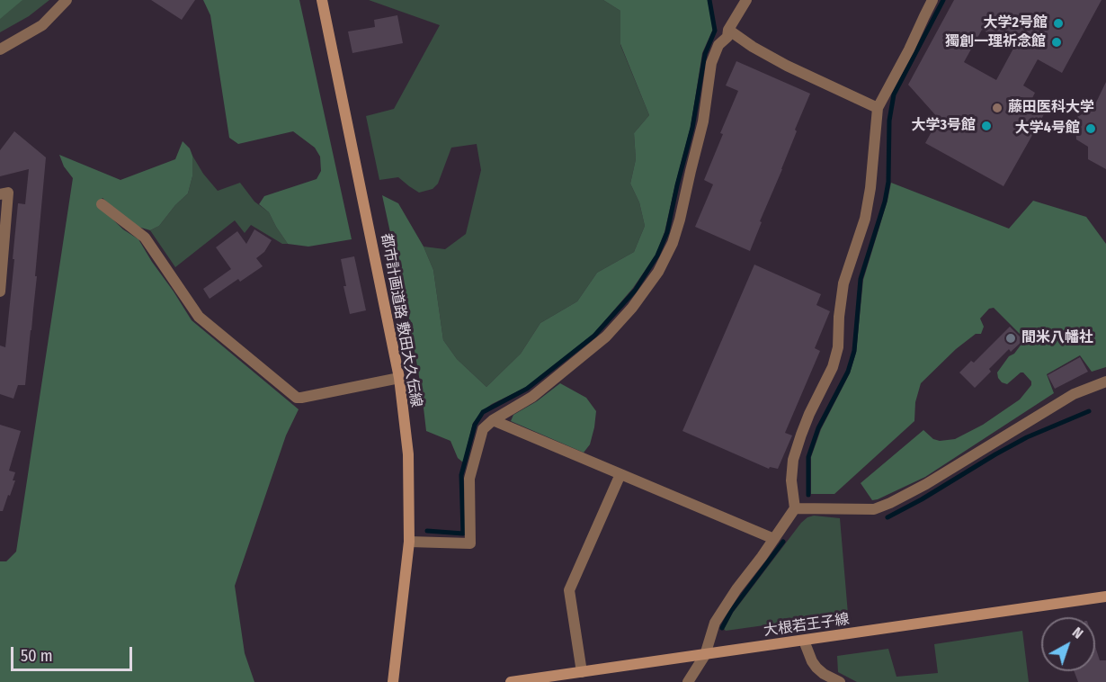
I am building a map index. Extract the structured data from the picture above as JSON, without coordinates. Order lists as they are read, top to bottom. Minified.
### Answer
{"streets":{"street":["都市計画道路 敷田大久伝線","大根若王子線"]},"places":["大学2号館","獨創一理祈念館","藤田医科大学","大学3号館","大学4号館","間米八幡社"],"scale_bar":"50 m","north":"top right"}
